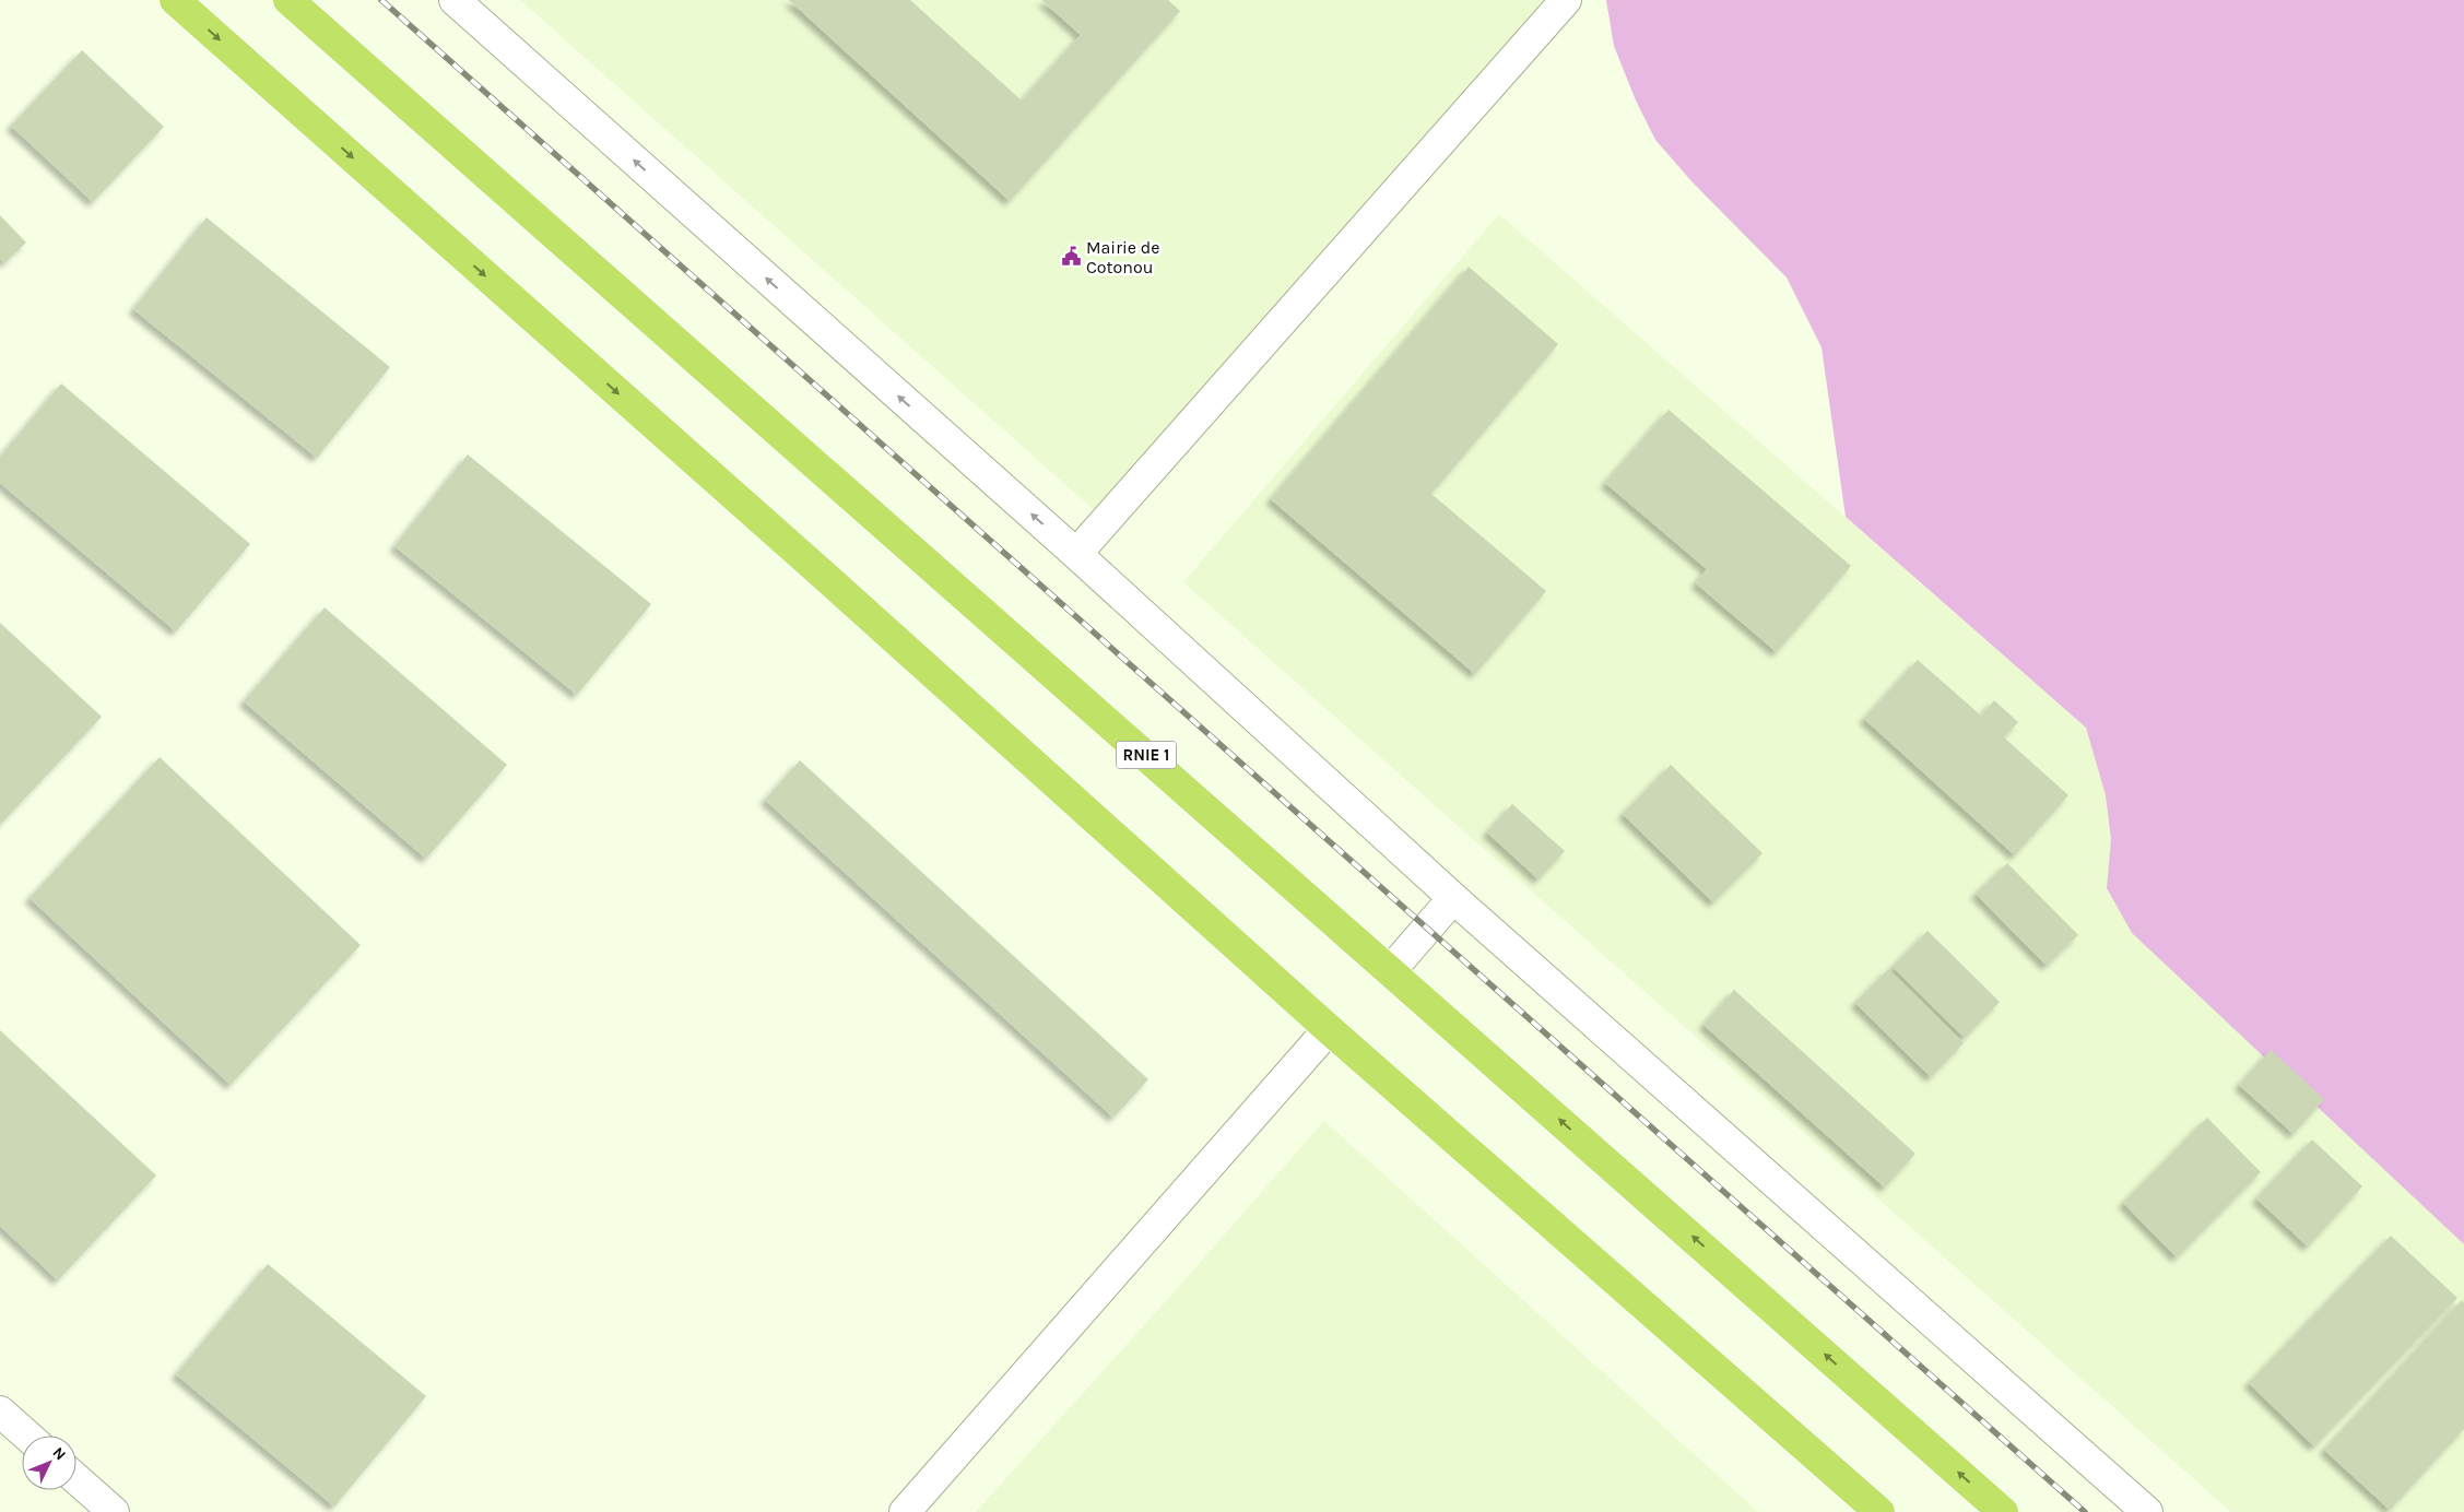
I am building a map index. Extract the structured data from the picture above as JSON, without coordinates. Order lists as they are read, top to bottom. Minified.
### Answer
{"streets":{"highway":["RNIE 1"]},"places":{"public building":["Mairie de Cotonou"]},"north":"top right"}
